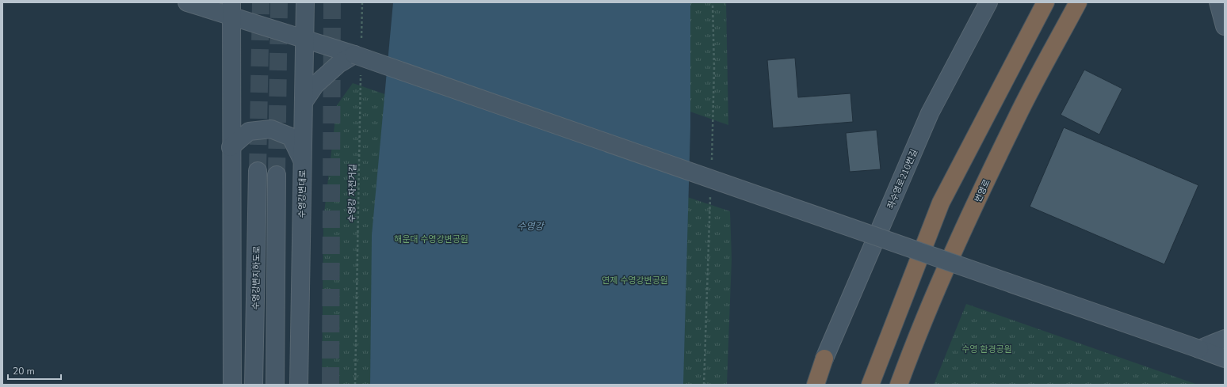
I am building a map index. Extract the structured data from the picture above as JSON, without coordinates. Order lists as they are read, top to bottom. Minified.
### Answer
{"streets":{"highway":["번영로"],"main road":["좌수영로210번길","수영강변대로","수영강변지하도로"],"path":["수영강 자전거길"]},"water":["수영강"],"parks":["해운대 수영강변공원","연제 수영강변공원","수영 환경공원"],"scale_bar":"20 m"}
